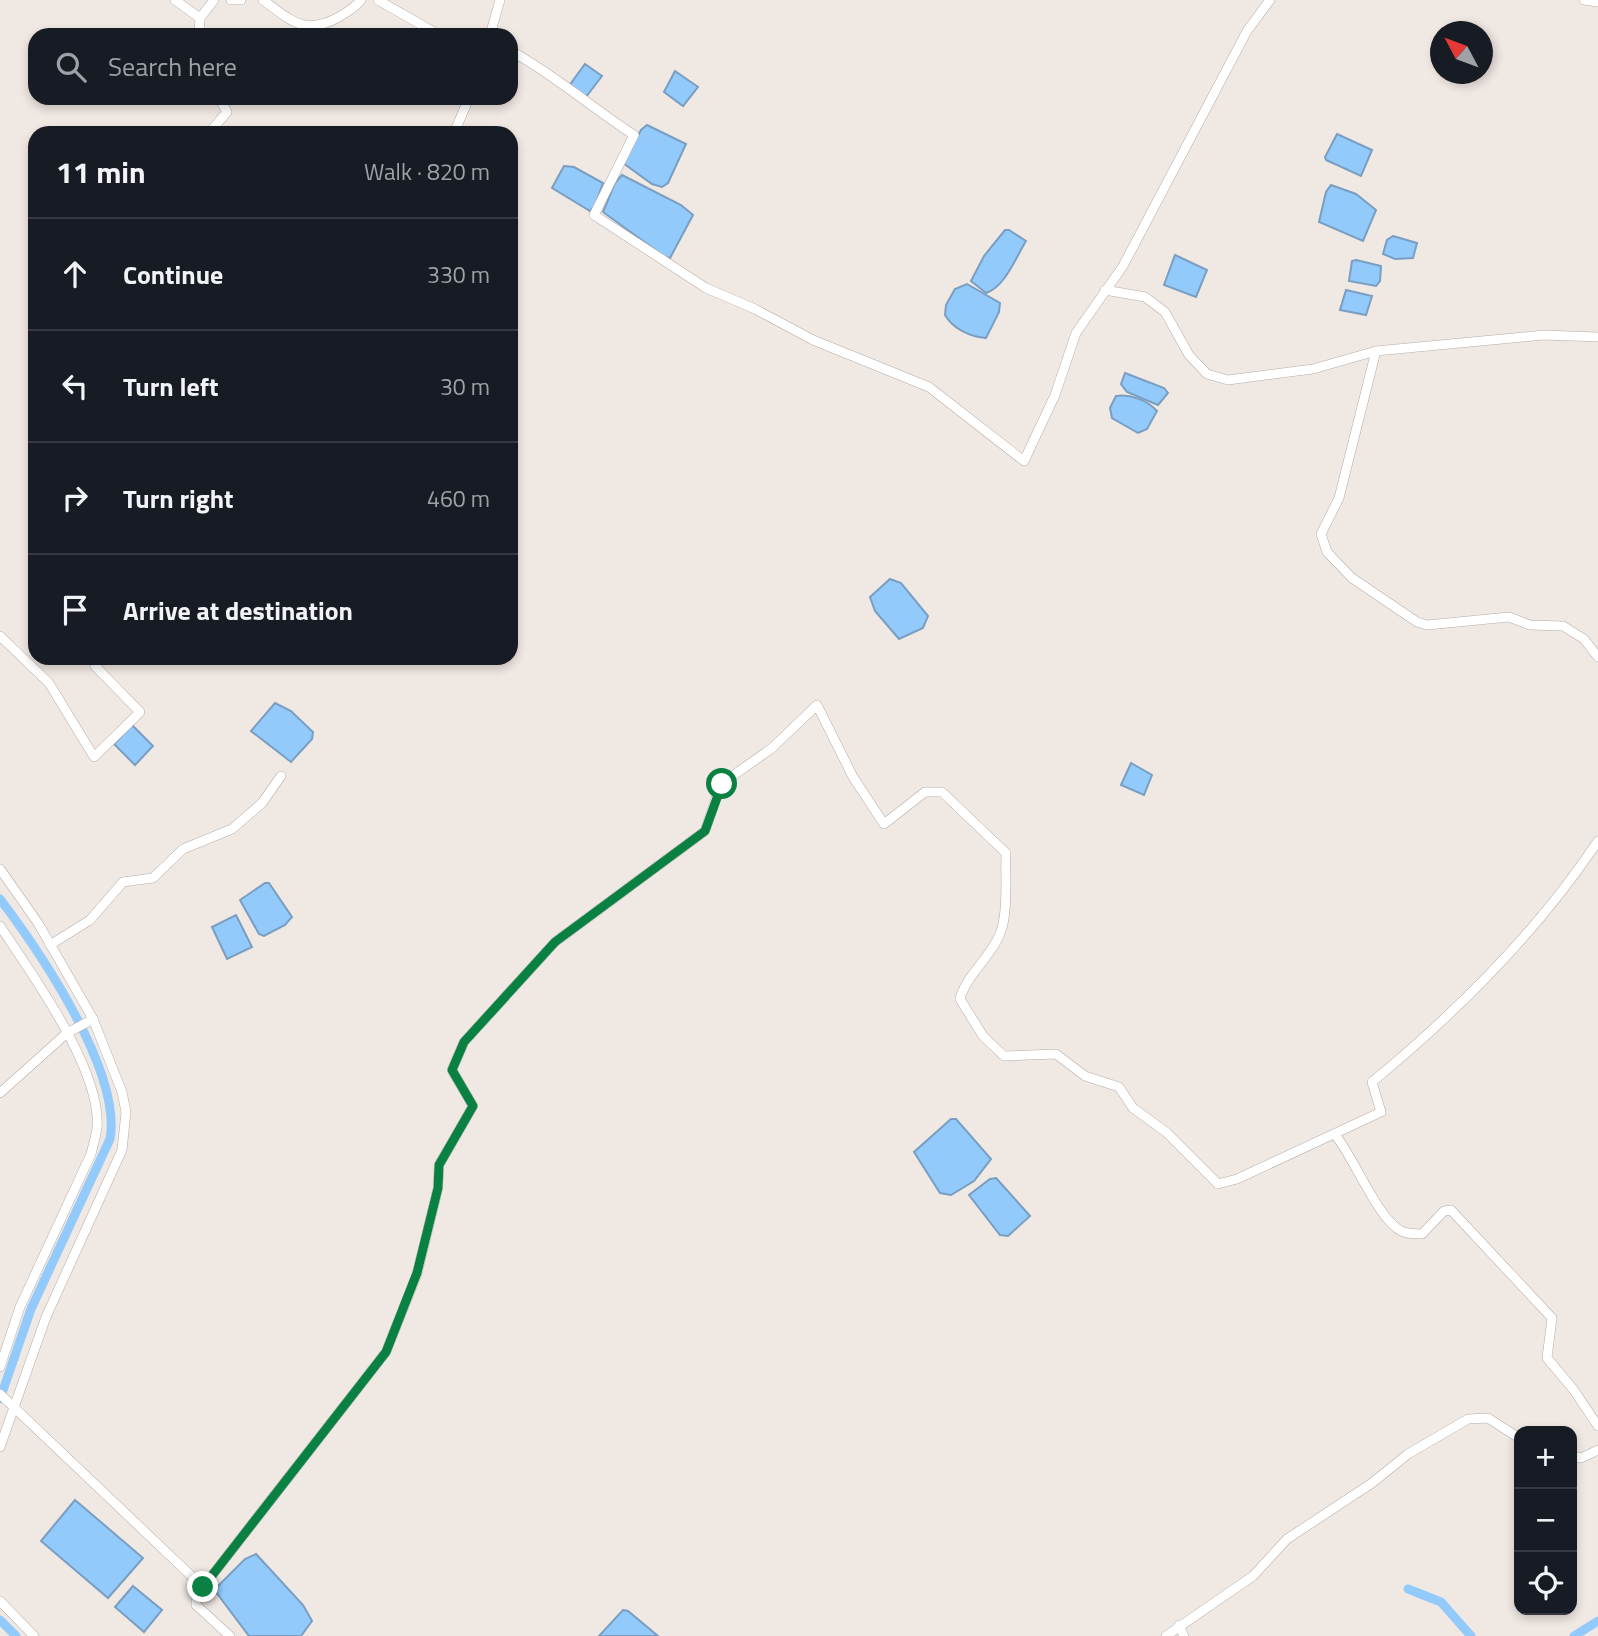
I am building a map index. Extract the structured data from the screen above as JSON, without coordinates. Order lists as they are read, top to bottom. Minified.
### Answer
{"north":"top left","page":{"search":"Search here","heading":["11 min","Walk · 820 m"],"list":[["Continue","330 m"],["Turn left","30 m"],["Turn right","460 m"],"Arrive at destination"],"map_buttons":["+","−"]}}
